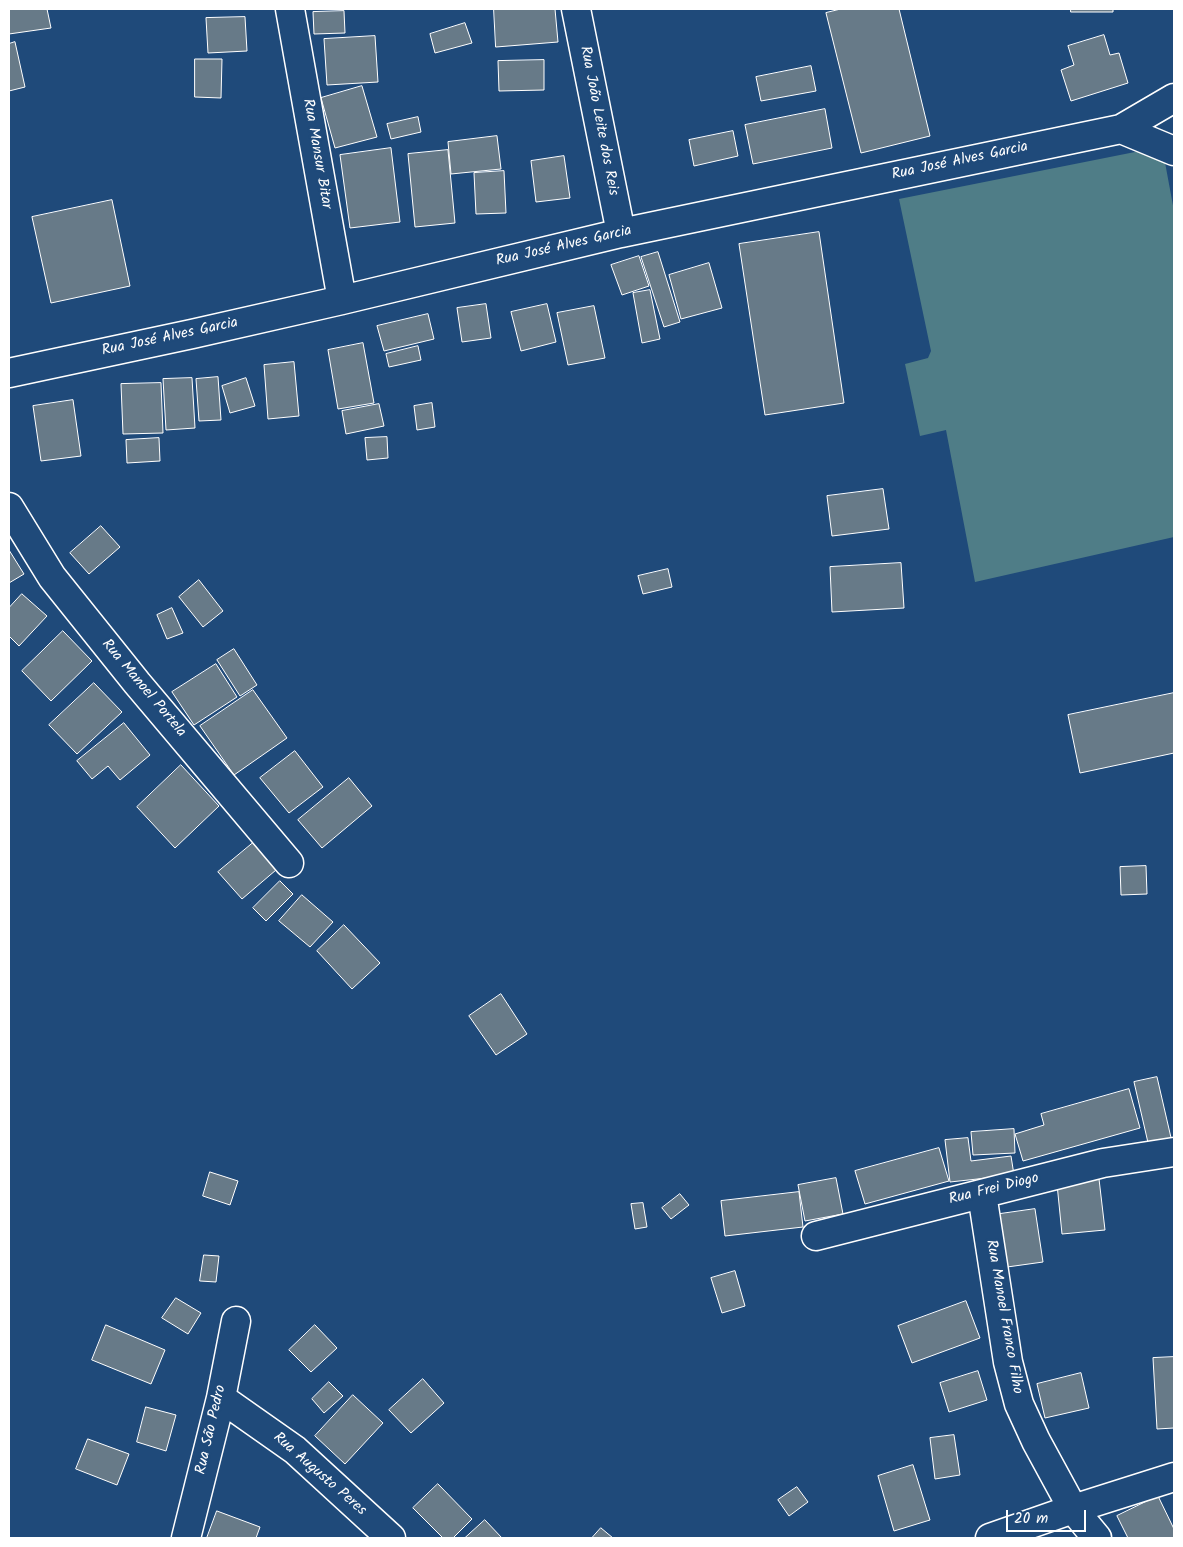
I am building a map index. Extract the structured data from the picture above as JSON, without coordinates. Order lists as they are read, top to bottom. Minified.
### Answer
{"streets":{"street":["Rua João Leite dos Reis","Rua Mansur Bitar","Rua José Alves Garcia","Rua Manoel Portela","Rua Frei Diogo","Rua Manoel Franco Filho","Rua São Pedro","Rua Augusto Peres"]},"crossings":[["Rua João Leite dos Reis","Rua José Alves Garcia"],["Rua Mansur Bitar","Rua José Alves Garcia"],["Rua Frei Diogo","Rua Manoel Franco Filho"],["Rua São Pedro","Rua Augusto Peres"]],"scale_bar":"20 m"}
